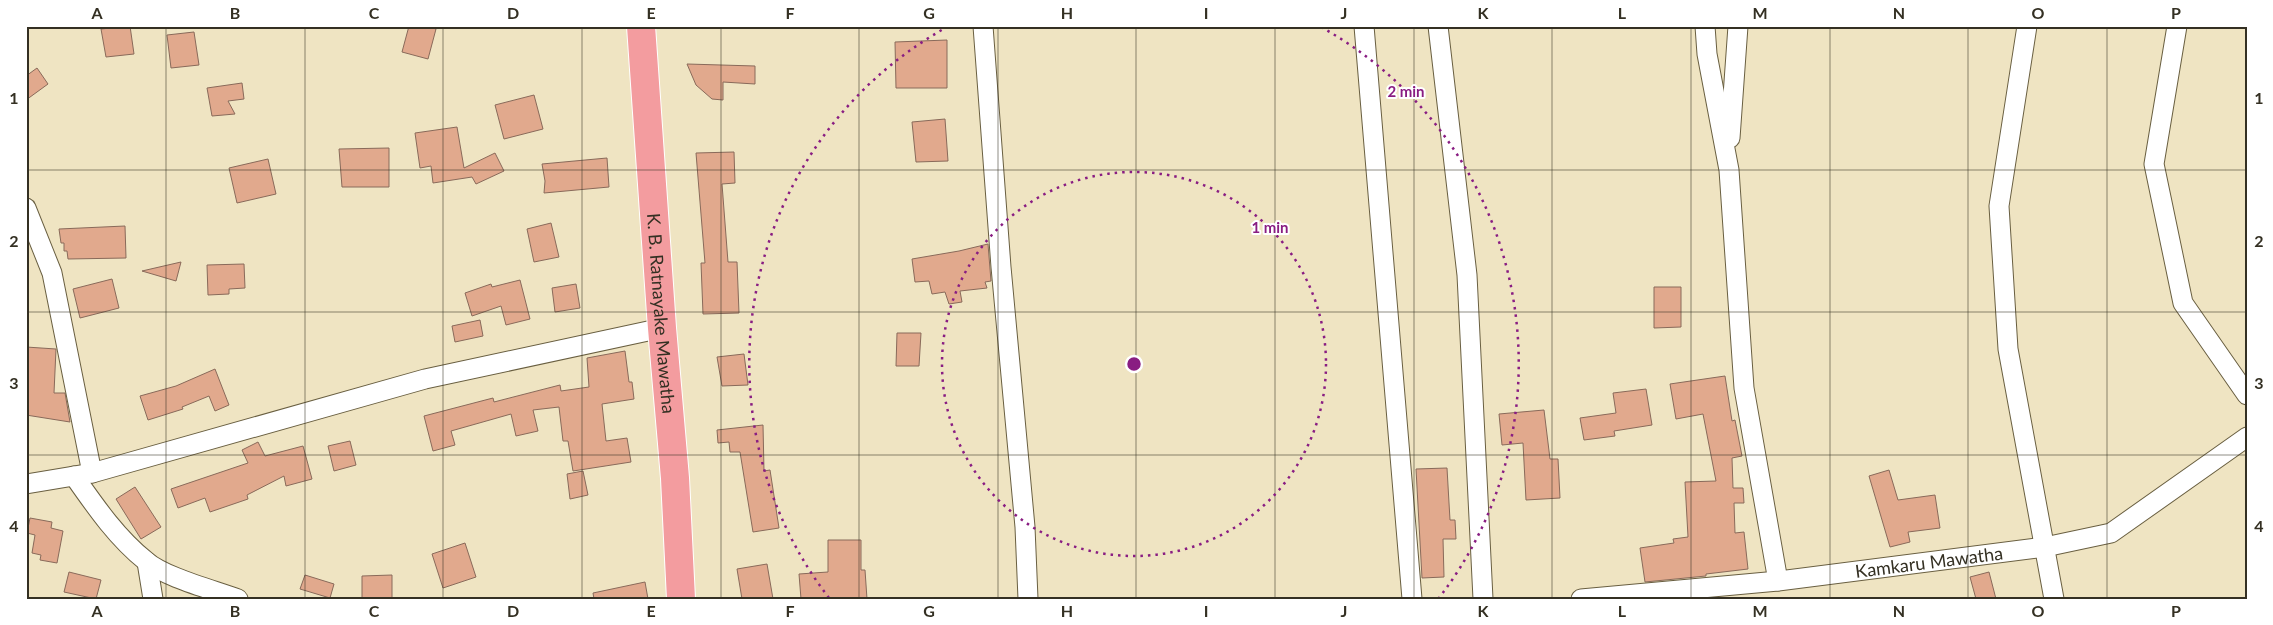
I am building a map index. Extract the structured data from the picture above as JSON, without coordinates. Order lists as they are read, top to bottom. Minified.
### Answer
{"streets":{"highway":["K. B. Ratnayake Mawatha"],"street":["Kamkaru Mawatha"]},"grid":{"columns":["A","B","C","D","E","F","G","H","I","J","K","L","M","N","O","P"],"rows":["1","2","3","4"]},"rings":["2 min","1 min"]}
